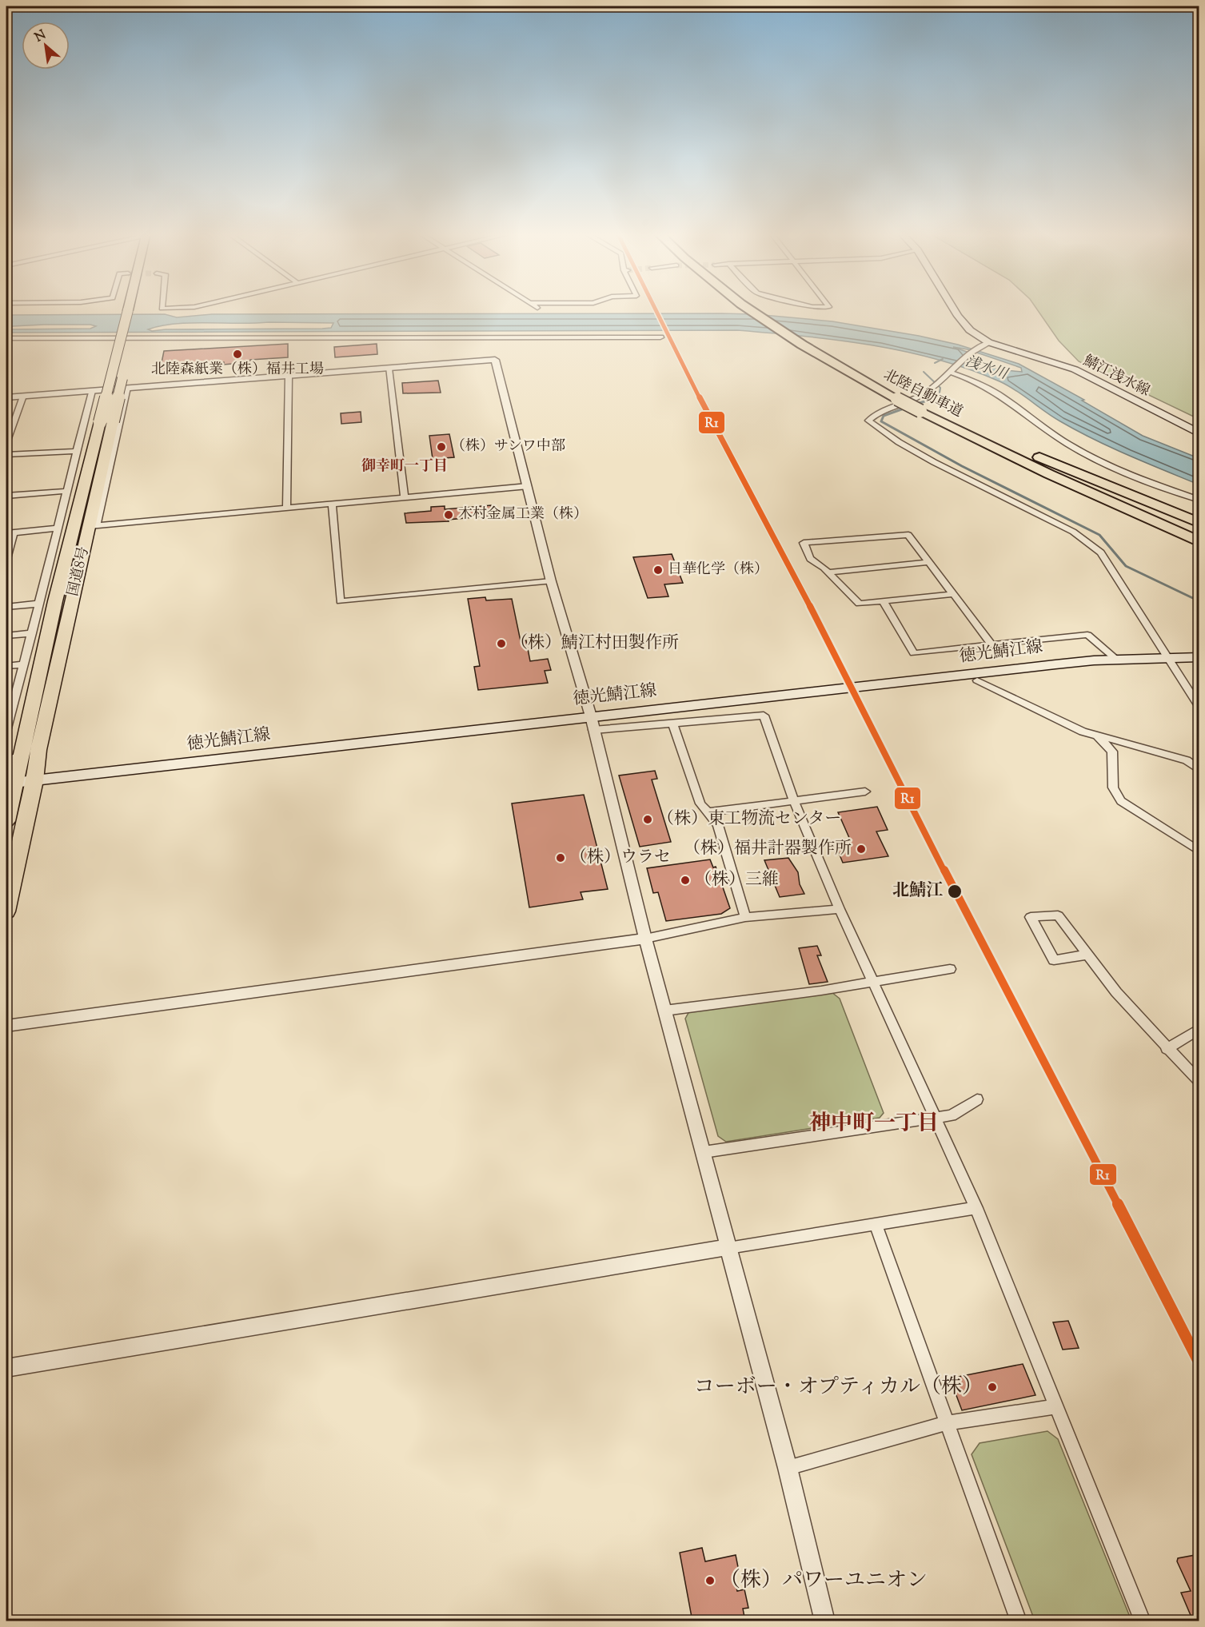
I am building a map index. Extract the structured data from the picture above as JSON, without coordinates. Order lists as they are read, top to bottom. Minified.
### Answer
{"streets":{"highway":["北陸自動車道","国道8号"],"main road":["鯖江浅水線","徳光鯖江線"]},"crossings":[["国道8号","徳光鯖江線"]],"districts":["御幸町一丁目","神中町一丁目"],"water":["浅水川"],"places":["北陸森紙業（株）福井工場","（株）サンワ中部","木村金属工業（株）","日華化学（株）","（株）鯖江村田製作所","（株）東工物流センター","（株）福井計器製作所","（株）ウラセ","（株）三維","北鯖江","コーボー・オプティカル（株）","（株）パワーユニオン"],"lines":["transit line R1"],"north":"top left"}
